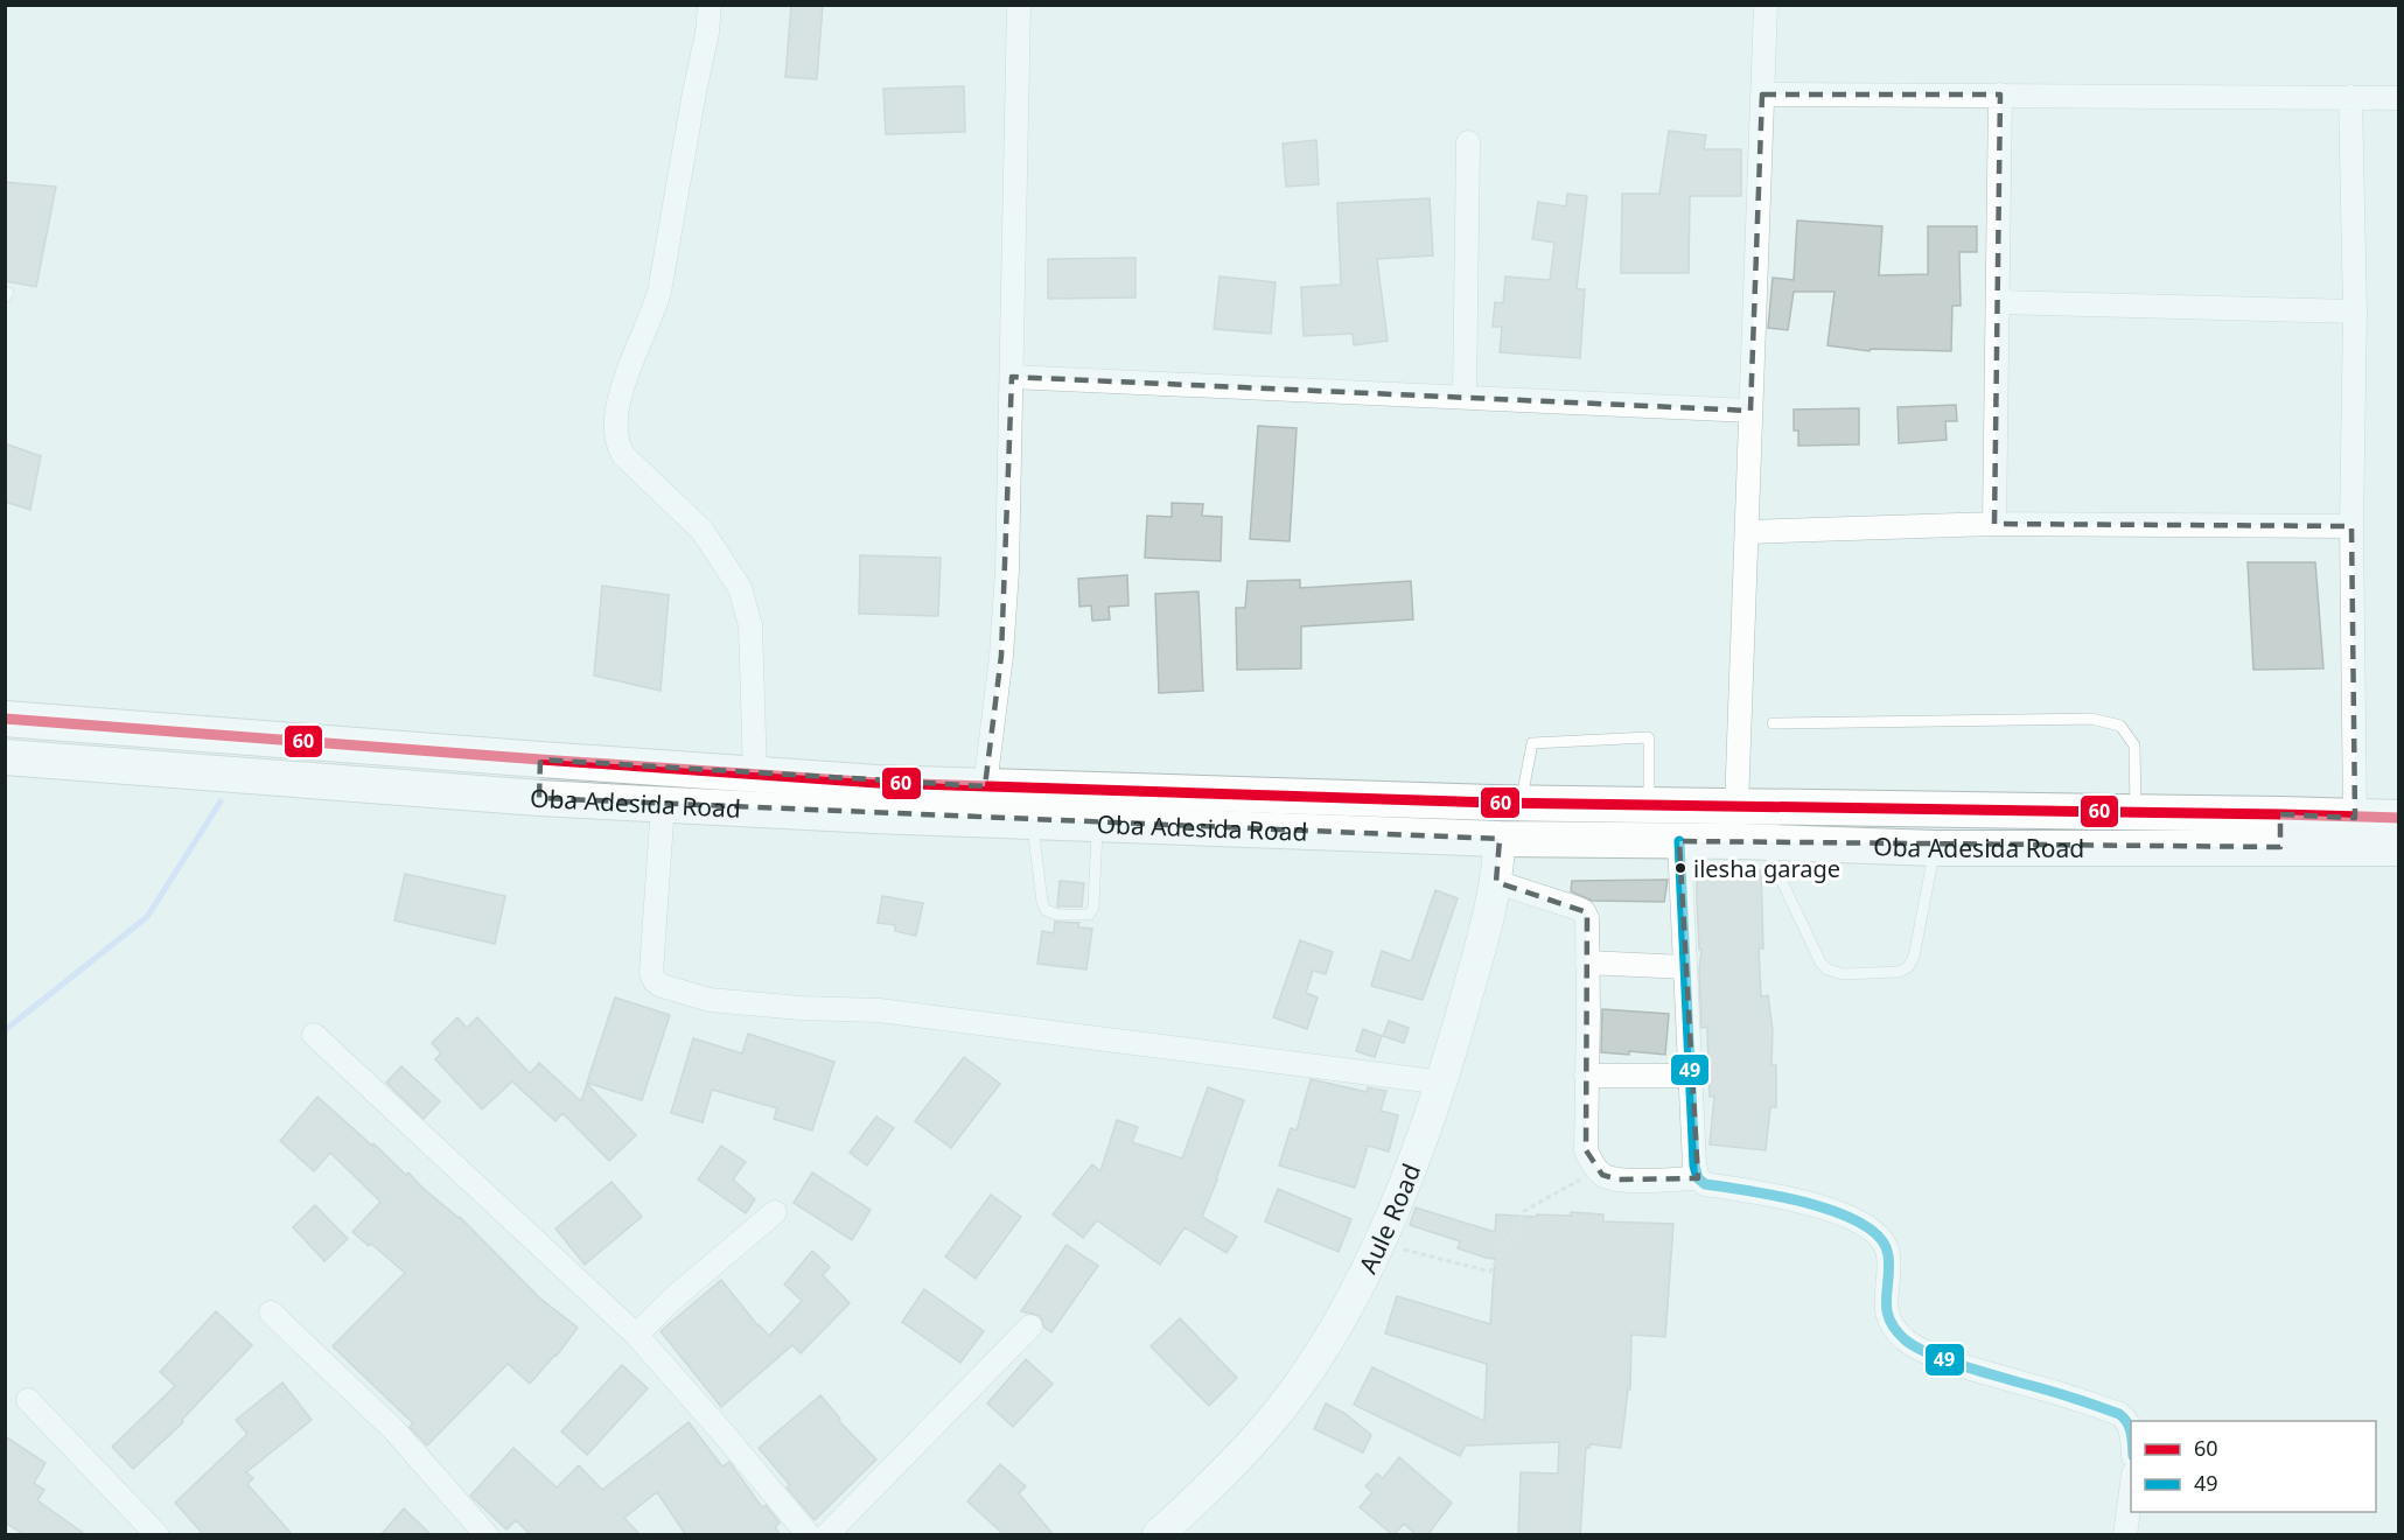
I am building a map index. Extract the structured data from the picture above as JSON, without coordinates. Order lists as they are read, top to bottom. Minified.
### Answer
{"streets":{"main road":["Oba Adesida Road"],"street":["Aule Road"]},"crossings":[["Oba Adesida Road","Aule Road"]],"places":["ilesha garage"],"lines":["transit line 60","transit line 49"],"legend":["60","49"]}
